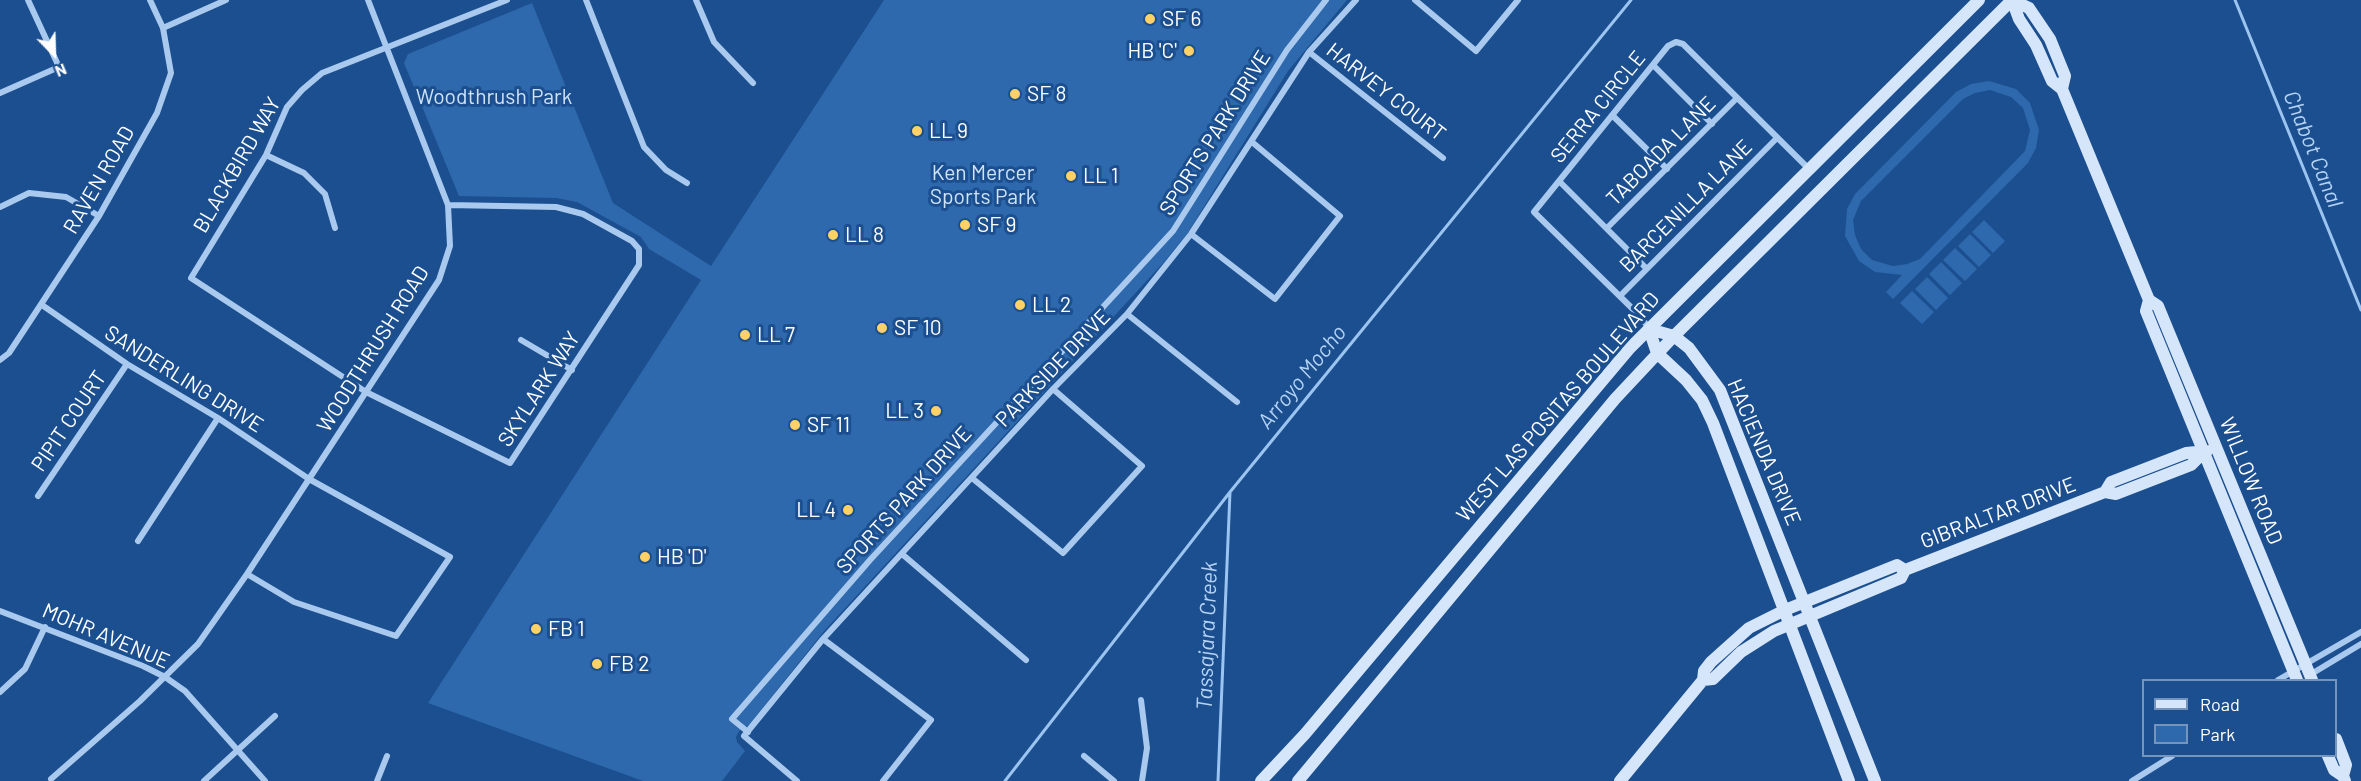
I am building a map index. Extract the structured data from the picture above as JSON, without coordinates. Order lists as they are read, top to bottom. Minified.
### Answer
{"streets":{"main road":["WEST LAS POSITAS BOULEVARD","HACIENDA DRIVE","WILLOW ROAD","GIBRALTAR DRIVE"],"street":["HARVEY COURT","SERRA CIRCLE","SPORTS PARK DRIVE","TABOADA LANE","BLACKBIRD WAY","RAVEN ROAD","BARCENILLA LANE","WOODTHRUSH ROAD","PARKSIDE DRIVE","SANDERLING DRIVE","SKYLARK WAY","PIPIT COURT","MOHR AVENUE"]},"crossings":[["HARVEY COURT","PARKSIDE DRIVE"],["SERRA CIRCLE","TABOADA LANE"],["SERRA CIRCLE","BARCENILLA LANE"],["SERRA CIRCLE","WEST LAS POSITAS BOULEVARD"],["SERRA CIRCLE","HACIENDA DRIVE"],["SPORTS PARK DRIVE","PARKSIDE DRIVE"],["BLACKBIRD WAY","WOODTHRUSH ROAD"],["BLACKBIRD WAY","SKYLARK WAY"],["RAVEN ROAD","SANDERLING DRIVE"],["WOODTHRUSH ROAD","SANDERLING DRIVE"],["WOODTHRUSH ROAD","SKYLARK WAY"],["WOODTHRUSH ROAD","MOHR AVENUE"],["SANDERLING DRIVE","PIPIT COURT"],["WEST LAS POSITAS BOULEVARD","HACIENDA DRIVE"],["WEST LAS POSITAS BOULEVARD","WILLOW ROAD"],["HACIENDA DRIVE","GIBRALTAR DRIVE"],["WILLOW ROAD","GIBRALTAR DRIVE"]],"water":["Chabot Canal","Arroyo Mocho","Tassajara Creek"],"parks":["Woodthrush Park","Ken Mercer Sports Park"],"places":["SF 6","HB 'C'","SF 8","LL 9","LL 1","SF 9","LL 8","LL 2","SF 10","LL 7","LL 3","SF 11","LL 4","HB 'D'","FB 1","FB 2"],"legend":["Road","Park"],"north":"bottom right"}
